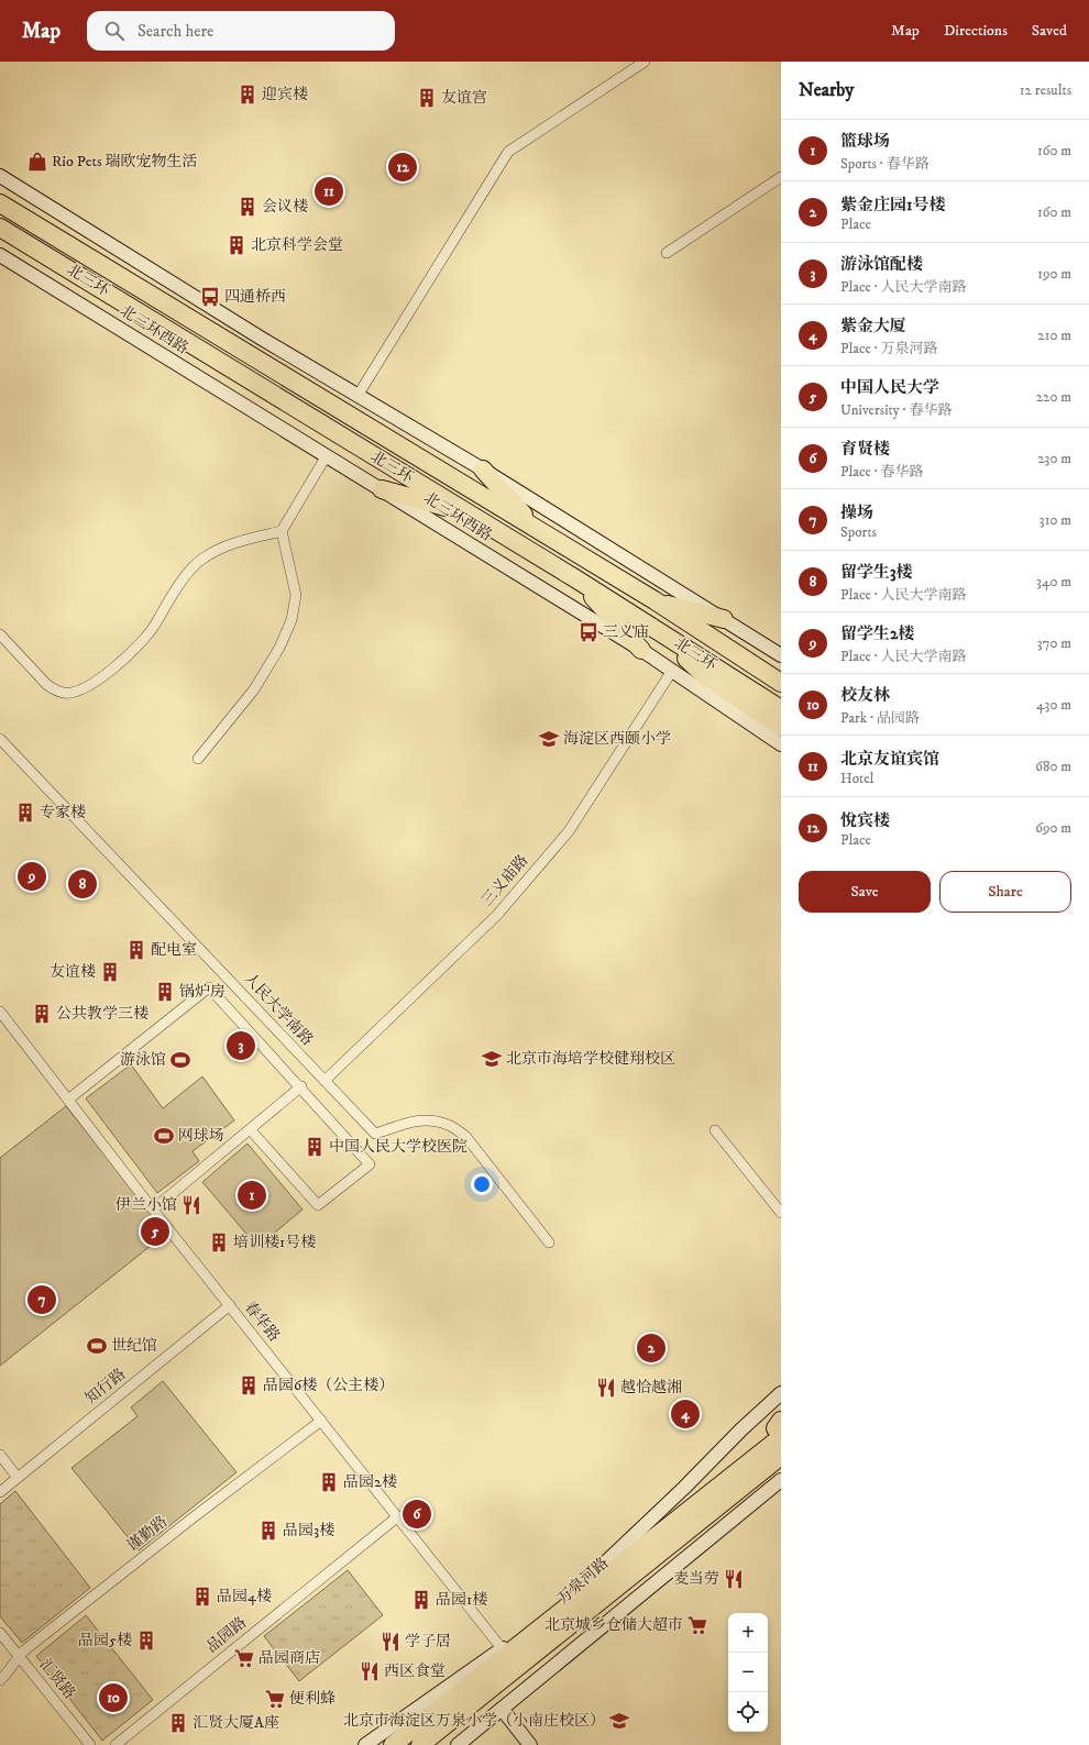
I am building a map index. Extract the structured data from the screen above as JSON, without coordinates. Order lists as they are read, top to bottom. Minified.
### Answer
{"streets":{"highway":["北三环","万泉河路"],"street":["北三环西路","三义庙路","人民大学南路","春华路","知行路","谨勤路","品园路","汇贤路"]},"crossings":[["北三环西路","三义庙路"],["三义庙路","人民大学南路"],["春华路","知行路"],["春华路","谨勤路"],["春华路","万泉河路"],["春华路","品园路"],["谨勤路","汇贤路"]],"places":{"building":["迎宾楼","友谊宫","会议楼","北京科学会堂","专家楼","配电室","友谊楼","锅炉房","公共教学三楼","中国人民大学校医院","培训楼1号楼","品园6楼（公主楼）","品园2楼","品园3楼","品园4楼","品园1楼","品园5楼","汇贤大厦A座"],"shop":["Rio Pets 瑞欧宠物生活"],"bus stop":["四通桥西","三义庙"],"school or university":["海淀区西颐小学","北京市海培学校健翔校区","北京市海淀区万泉小学（小南庄校区）"],"sports":["游泳馆","网球场","世纪馆"],"restaurant":["伊兰小馆","越恰越湘","麦当劳","学子居","西区食堂"],"supermarket":["北京城乡仓储大超市","品园商店","便利蜂"]},"page":{"header":"Map","search":"Search here","nav":["Map","Directions","Saved"],"heading":["Nearby","12 results"],"list":[{"mark":"1","name":"篮球场","note":"Sports · 春华路","value":"160 m"},{"mark":"2","name":"紫金庄园1号楼","note":"Place","value":"160 m"},{"mark":"3","name":"游泳馆配楼","note":"Place · 人民大学南路","value":"190 m"},{"mark":"4","name":"紫金大厦","note":"Place · 万泉河路","value":"210 m"},{"mark":"5","name":"中国人民大学","note":"University · 春华路","value":"220 m"},{"mark":"6","name":"育贤楼","note":"Place · 春华路","value":"230 m"},{"mark":"7","name":"操场","note":"Sports","value":"310 m"},{"mark":"8","name":"留学生3楼","note":"Place · 人民大学南路","value":"340 m"},{"mark":"9","name":"留学生2楼","note":"Place · 人民大学南路","value":"370 m"},{"mark":"10","name":"校友林","note":"Park · 品园路","value":"430 m"},{"mark":"11","name":"北京友谊宾馆","note":"Hotel","value":"680 m"},{"mark":"12","name":"悅宾楼","note":"Place","value":"690 m"}],"pins":["12","11","9","8","3","1","5","7","2","4","6","10"],"buttons":["Save","Share"],"map_buttons":["+","−"]}}
